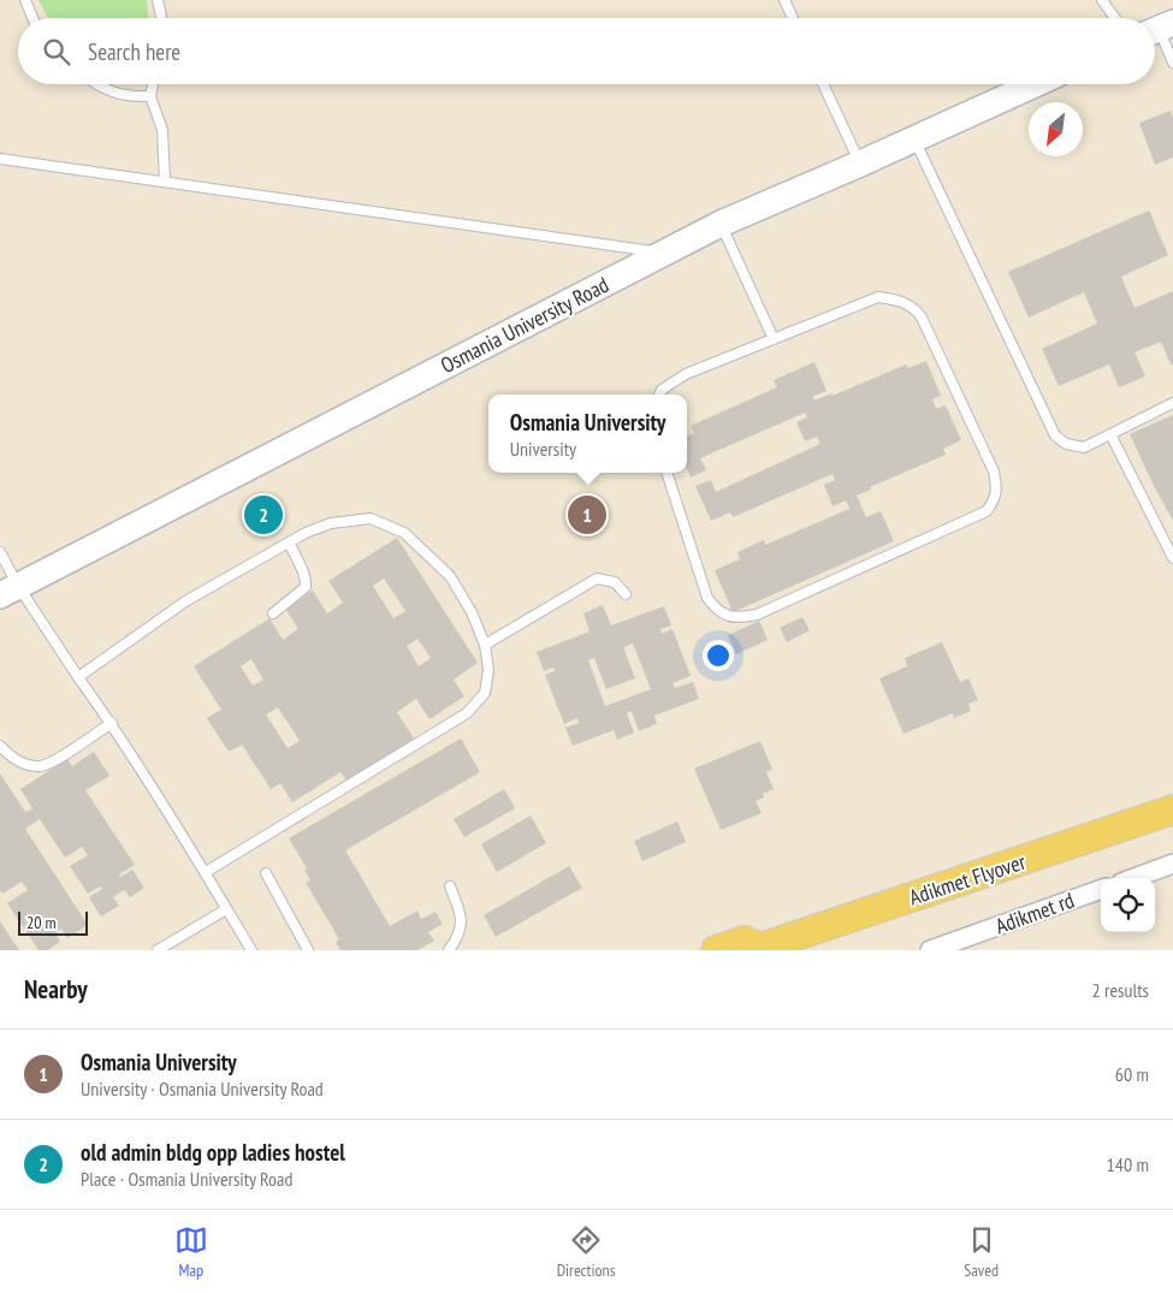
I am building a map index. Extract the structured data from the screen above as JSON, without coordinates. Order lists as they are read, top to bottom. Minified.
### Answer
{"streets":{"main road":["Osmania University Road","Adikmet Flyover"],"street":["Adikmet rd"]},"scale_bar":"20 m","north":"bottom left","page":{"search":"Search here","popup":["Osmania University","University"],"pins":["1","2"],"scale":"20 m","heading":["Nearby","2 results"],"list":[{"mark":"1","name":"Osmania University","note":"University · Osmania University Road","value":"60 m"},{"mark":"2","name":"old admin bldg opp ladies hostel","note":"Place · Osmania University Road","value":"140 m"}],"nav":["Map","Directions","Saved"]}}
